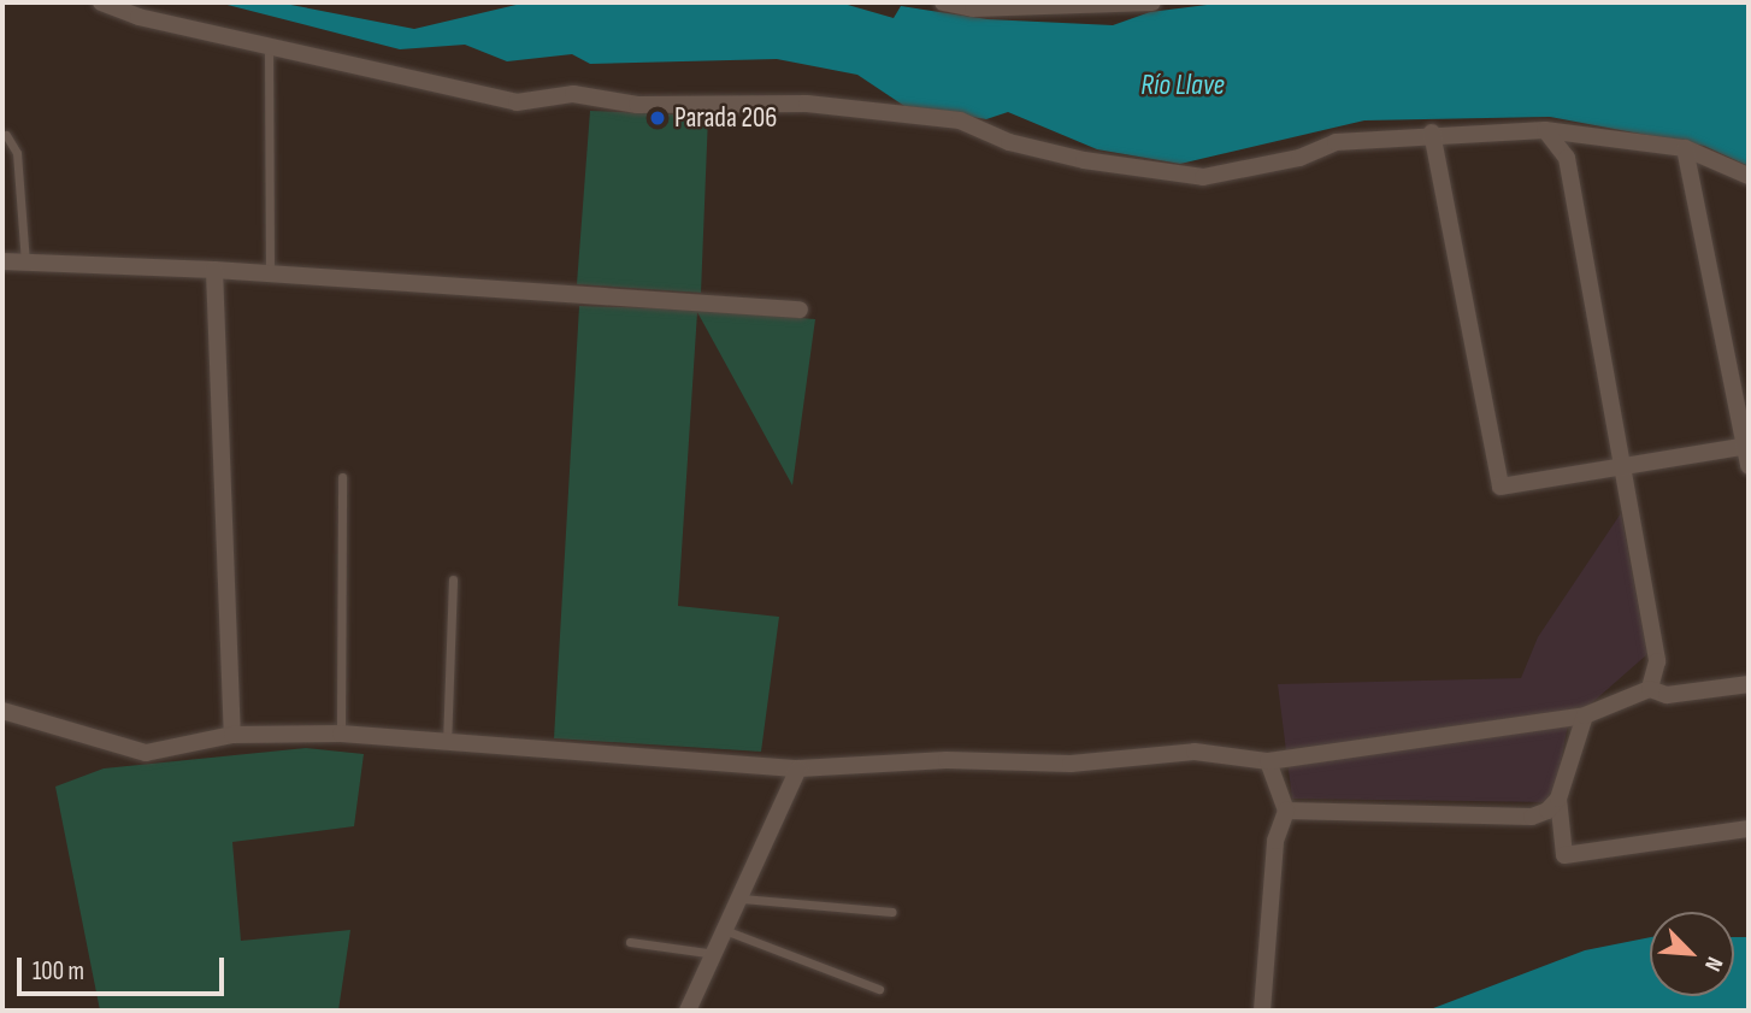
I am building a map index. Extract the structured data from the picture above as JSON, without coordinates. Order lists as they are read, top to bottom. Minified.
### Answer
{"water":["Río Llave"],"places":["Parada 206"],"scale_bar":"100 m","north":"bottom right"}
